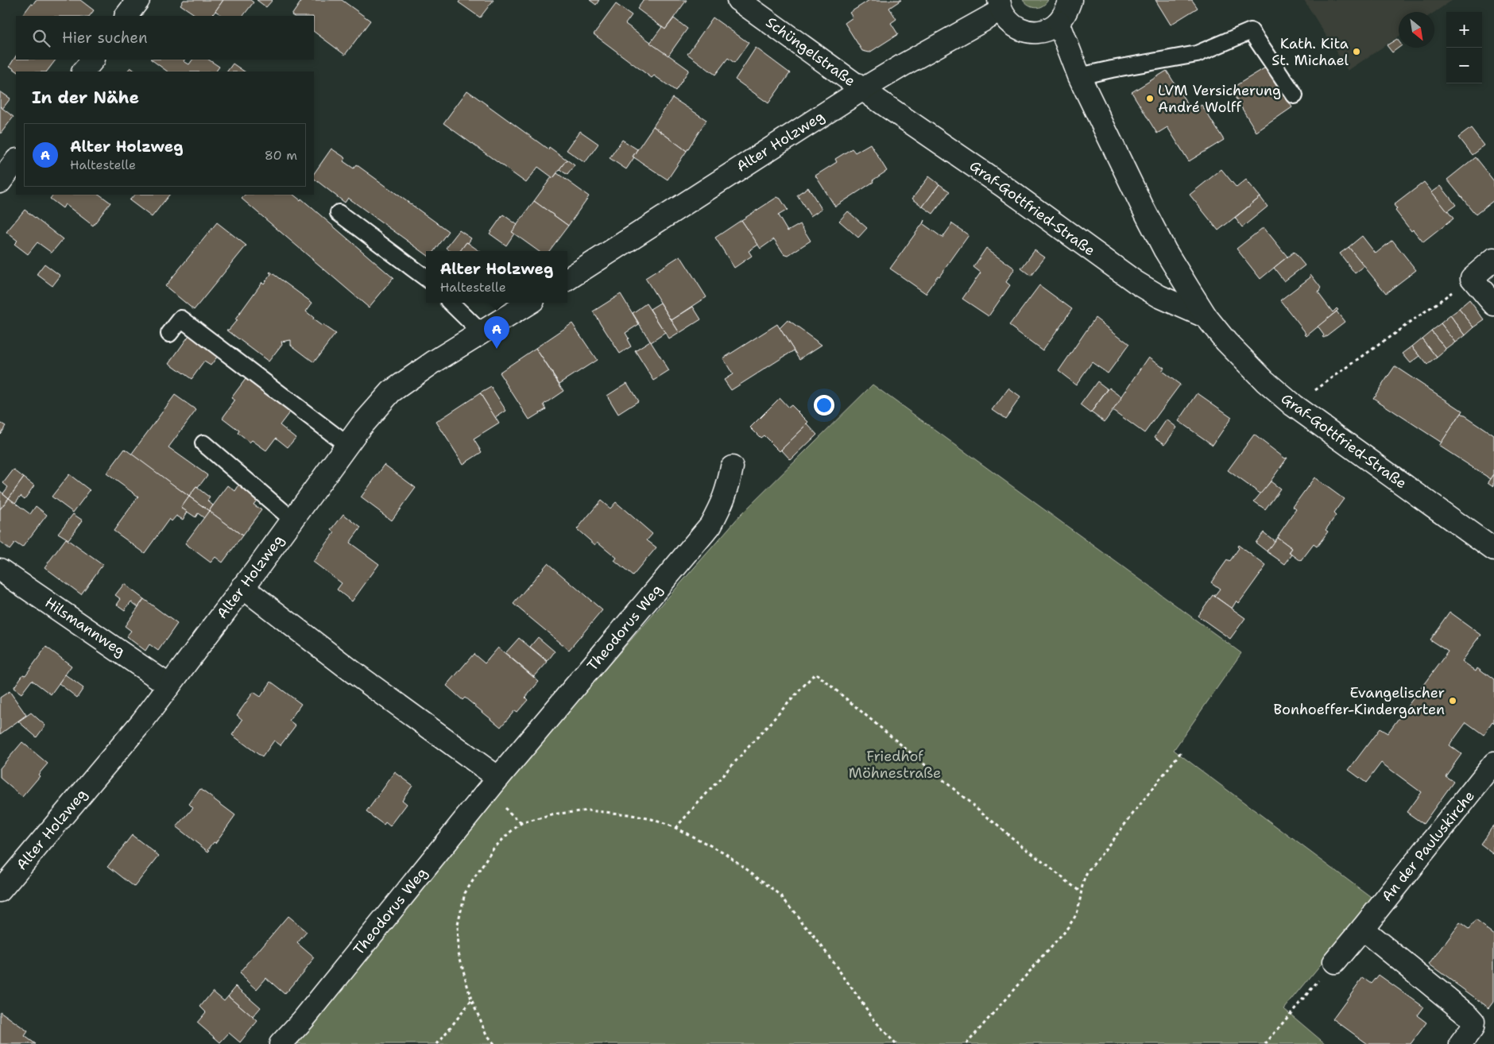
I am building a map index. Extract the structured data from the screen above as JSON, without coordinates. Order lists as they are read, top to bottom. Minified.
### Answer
{"streets":{"street":["Schüngelstraße","Alter Holzweg","Graf-Gottfried-Straße","Hilsmannweg","Theodorus Weg","An der Pauluskirche"]},"crossings":[["Schüngelstraße","Alter Holzweg"],["Schüngelstraße","Graf-Gottfried-Straße"],["Alter Holzweg","Graf-Gottfried-Straße"],["Alter Holzweg","Hilsmannweg"]],"parks":["Friedhof Möhnestraße"],"places":["Kath. Kita St. Michael","LVM Versicherung André Wolff","Evangelischer Bonhoeffer-Kindergarten"],"north":"bottom right","page":{"map_buttons":["+","−"],"search":"Hier suchen","heading":"In der Nähe","list":[{"mark":"A","name":"Alter Holzweg","note":"Haltestelle","value":"80 m"}],"popup":["Alter Holzweg","Haltestelle"],"pins":"A"}}
